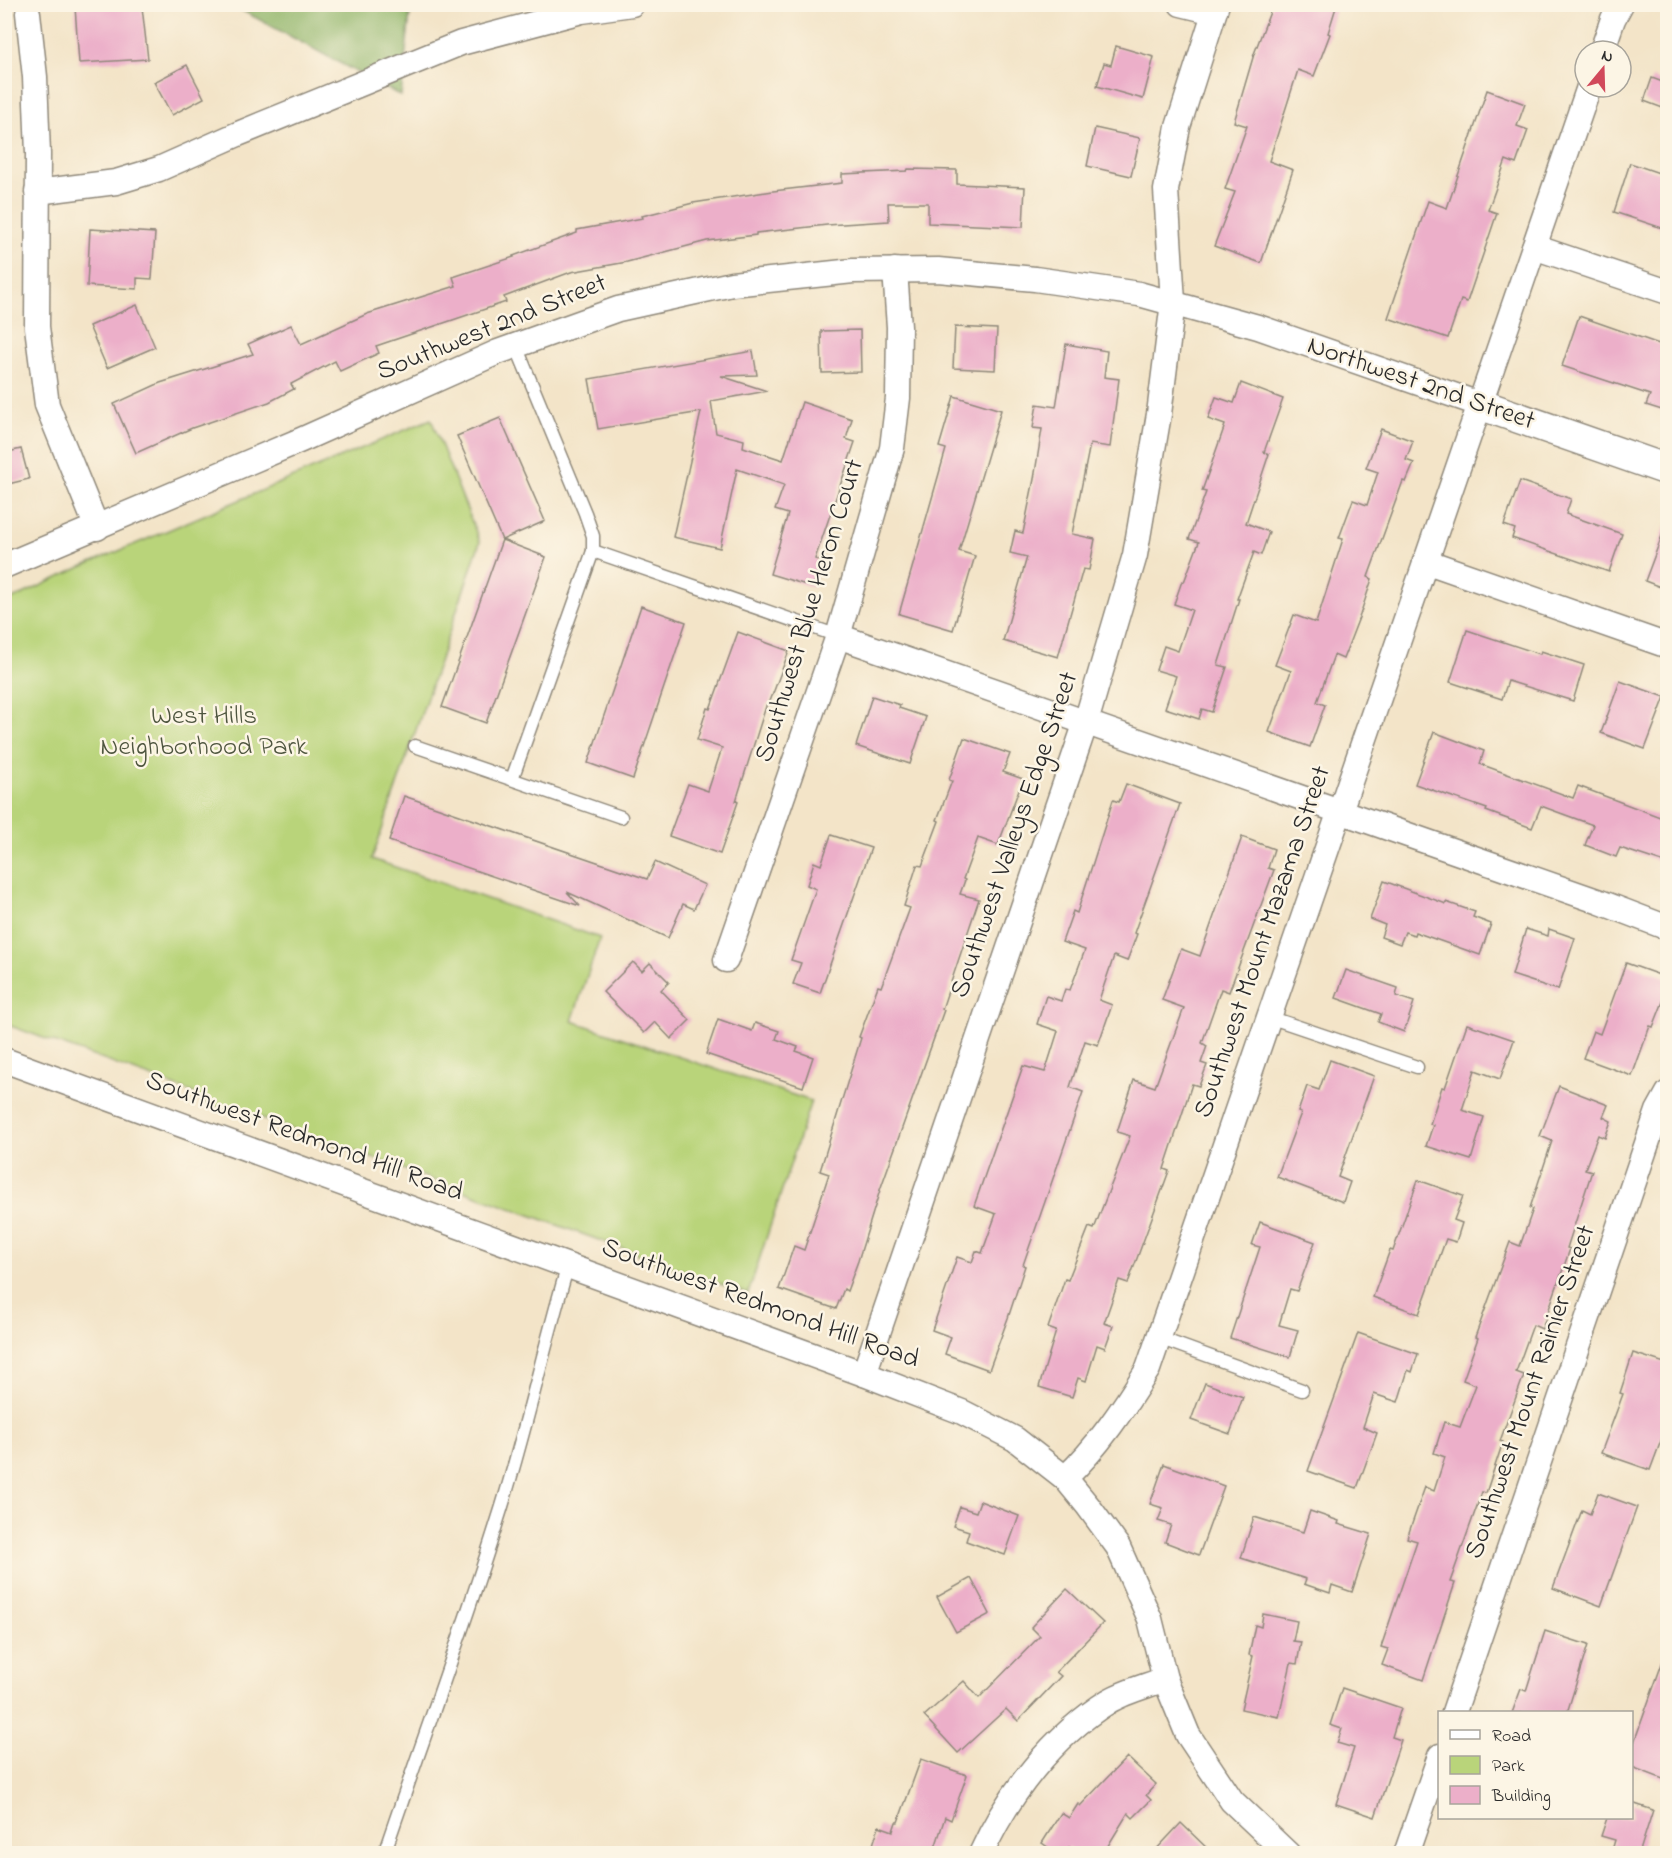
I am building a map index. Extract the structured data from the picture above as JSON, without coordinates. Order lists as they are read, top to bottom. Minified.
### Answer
{"streets":{"street":["Southwest 2nd Street","Northwest 2nd Street","Southwest Blue Heron Court","Southwest Valleys Edge Street","Southwest Mount Mazama Street","Southwest Redmond Hill Road","Southwest Mount Rainier Street"]},"crossings":[["Southwest 2nd Street","Northwest 2nd Street"],["Southwest 2nd Street","Southwest Blue Heron Court"],["Southwest 2nd Street","Southwest Valleys Edge Street"],["Northwest 2nd Street","Southwest Valleys Edge Street"],["Northwest 2nd Street","Southwest Mount Mazama Street"],["Southwest Valleys Edge Street","Southwest Redmond Hill Road"],["Southwest Mount Mazama Street","Southwest Redmond Hill Road"]],"parks":["West Hills Neighborhood Park"],"legend":["Road","Park","Building"],"north":"top"}
